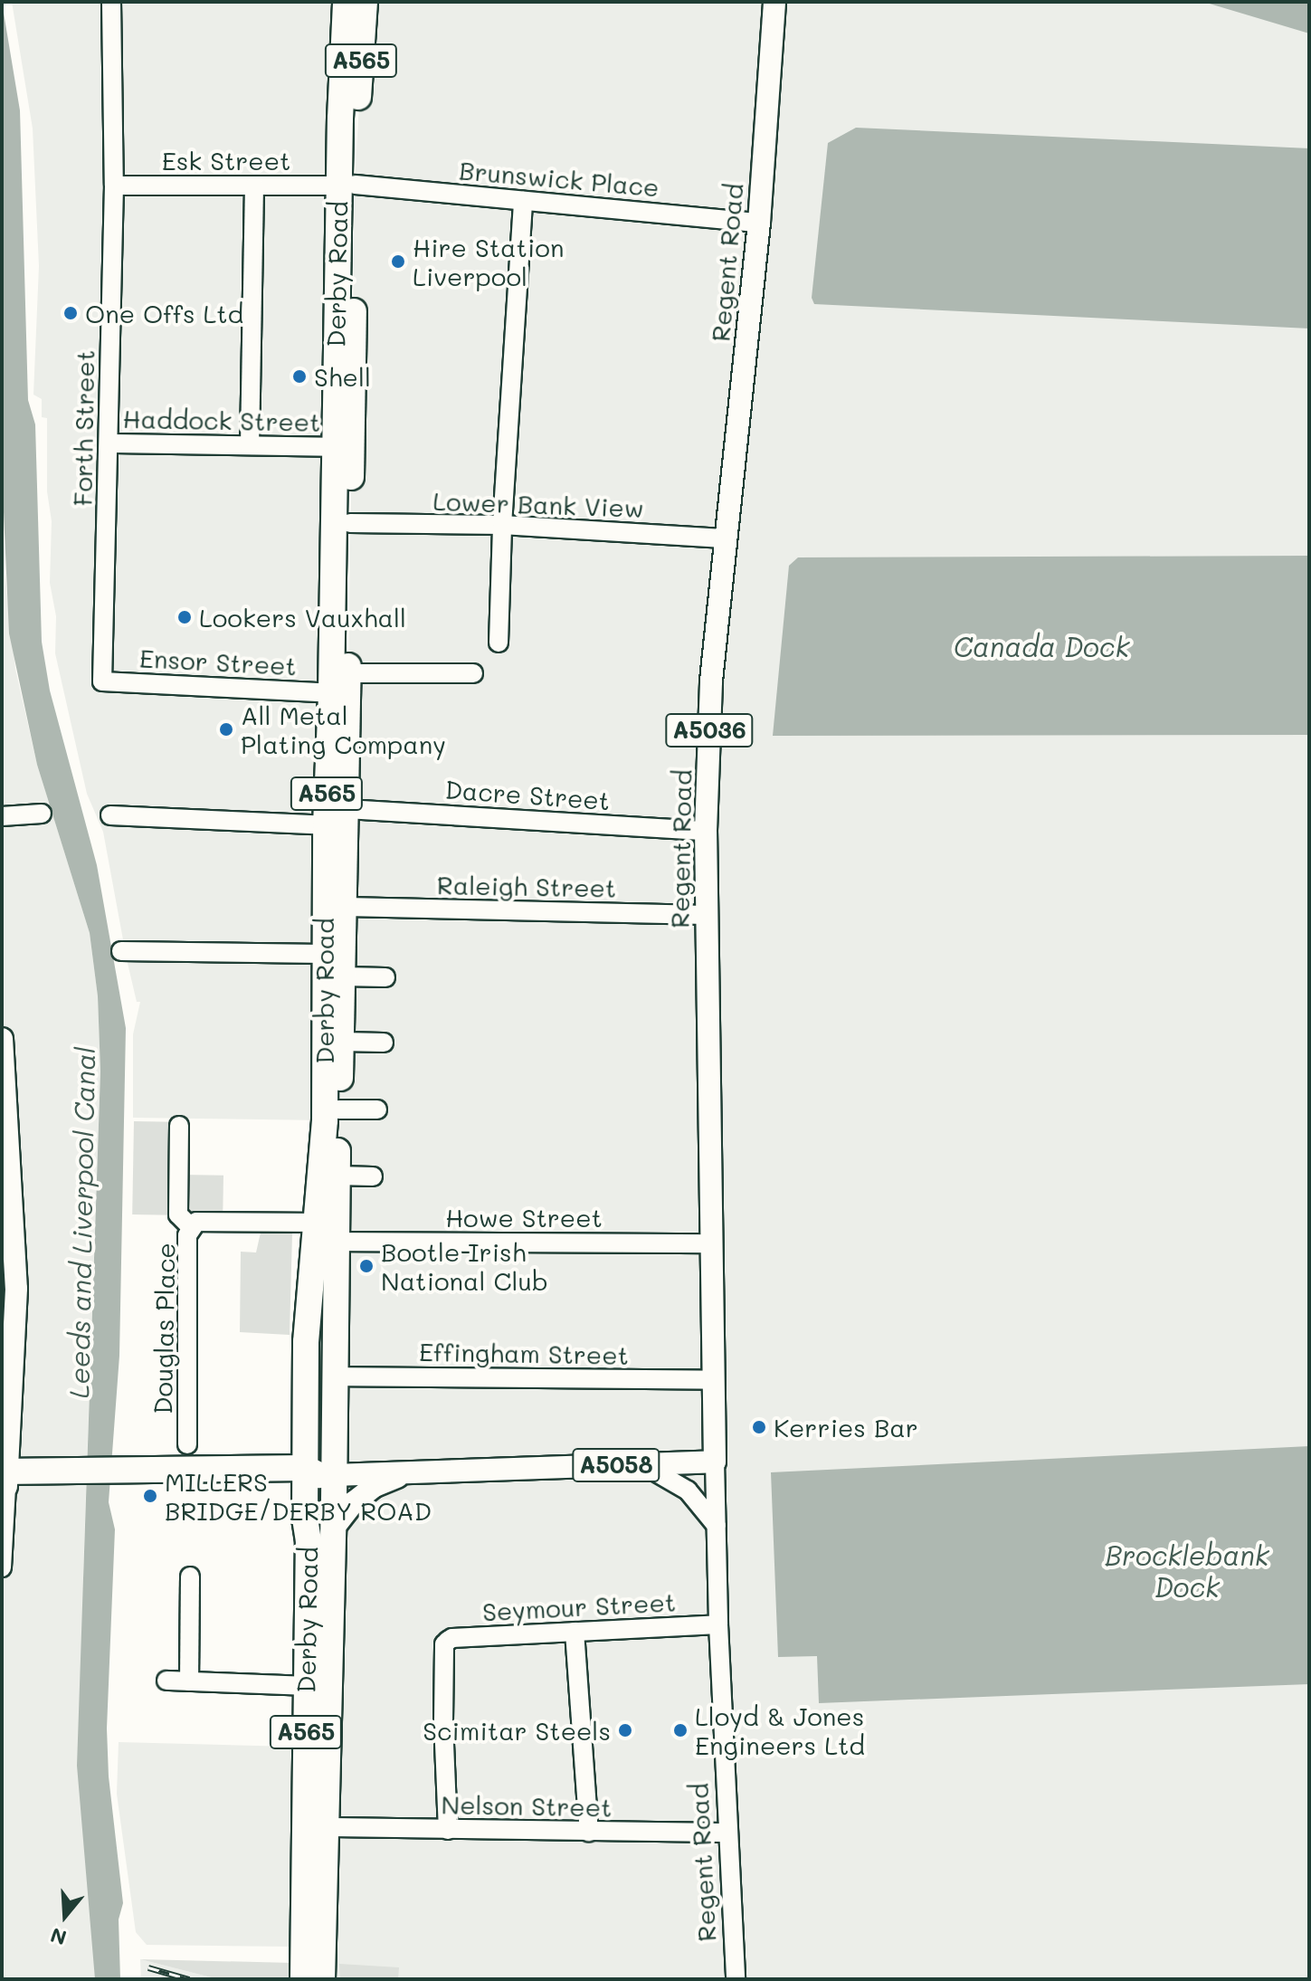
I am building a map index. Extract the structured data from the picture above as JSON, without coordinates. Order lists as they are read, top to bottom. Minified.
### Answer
{"streets":{"highway":["A565","Derby Road","A5058"],"main road":["Regent Road","A5036"],"street":["Esk Street","Brunswick Place","Haddock Street","Forth Street","Lower Bank View","Ensor Street","Dacre Street","Raleigh Street","Howe Street","Douglas Place","Effingham Street","Seymour Street","Nelson Street"]},"crossings":[["Esk Street","Brunswick Place"],["Esk Street","Derby Road"],["Esk Street","Forth Street"],["Brunswick Place","Regent Road"],["Brunswick Place","Derby Road"],["Regent Road","Lower Bank View"],["Regent Road","Dacre Street"],["Regent Road","Raleigh Street"],["Regent Road","Howe Street"],["Regent Road","Effingham Street"],["Regent Road","A5058"],["Regent Road","Seymour Street"],["Regent Road","Nelson Street"],["Derby Road","Haddock Street"],["Derby Road","Lower Bank View"],["Derby Road","Ensor Street"],["Derby Road","Dacre Street"],["Derby Road","Raleigh Street"],["Derby Road","Howe Street"],["Derby Road","Douglas Place"],["Derby Road","Effingham Street"],["Derby Road","A5058"],["Derby Road","Nelson Street"],["Haddock Street","Forth Street"],["Forth Street","Ensor Street"],["Seymour Street","Nelson Street"]],"water":["Canada Dock","Leeds and Liverpool Canal","Brocklebank Dock"],"places":["Hire Station Liverpool","One Offs Ltd","Shell","Lookers Vauxhall","All Metal Plating Company","Bootle Irish National Club","Kerries Bar","MILLERS BRIDGE/DERBY ROAD","Scimitar Steels","Lloyd & Jones Engineers Ltd"],"north":"bottom"}
